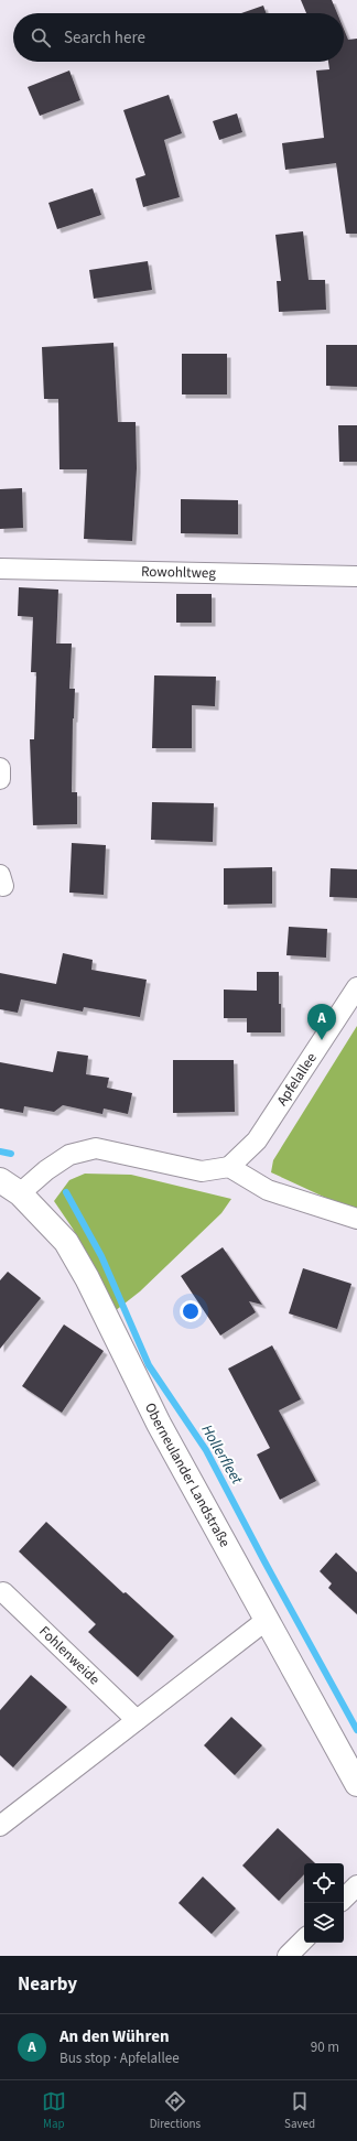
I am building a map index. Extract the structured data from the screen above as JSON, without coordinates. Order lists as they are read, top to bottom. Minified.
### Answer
{"streets":{"street":["Rowohltweg","Apfelallee","Oberneulander Landstraße","Fohlenweide"]},"water":["Hollerfleet"],"page":{"search":"Search here","pins":"A","heading":"Nearby","list":[{"mark":"A","name":"An den Wühren","note":"Bus stop · Apfelallee","value":"90 m"}],"nav":["Map","Directions","Saved"]}}
